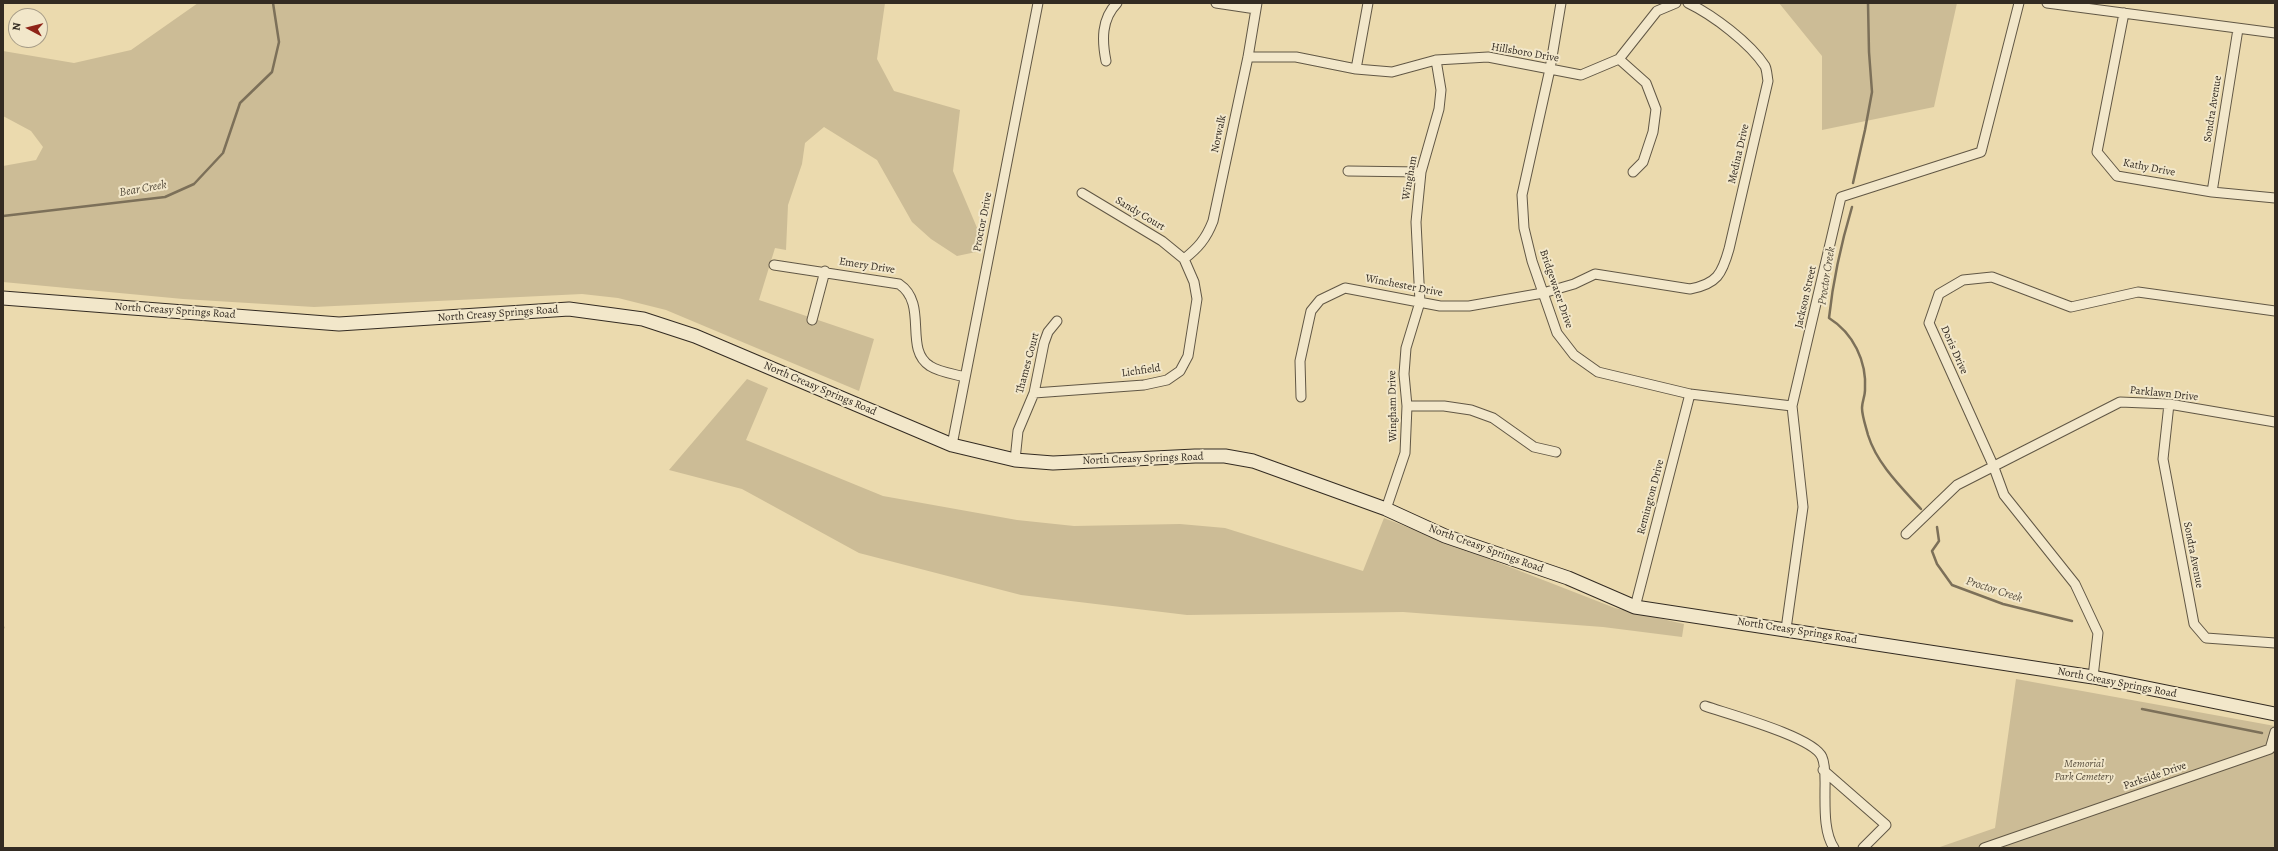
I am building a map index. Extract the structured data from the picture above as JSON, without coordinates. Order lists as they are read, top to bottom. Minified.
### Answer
{"streets":{"street":["Hillsboro Drive","Sondra Avenue","Norwalk","Medina Drive","Kathy Drive","Wingham","Sandy Court","Proctor Drive","Emery Drive","Winchester Drive","Bridgewater Drive","Jackson Street","North Creasy Springs Road","Doris Drive","Thames Court","Lichfield","Parklawn Drive","Wingham Drive","Remington Drive","Parkside Drive"]},"crossings":[["Hillsboro Drive","Norwalk"],["Hillsboro Drive","Wingham"],["Hillsboro Drive","Bridgewater Drive"],["Sondra Avenue","Kathy Drive"],["Sondra Avenue","Parklawn Drive"],["Norwalk","Sandy Court"],["Norwalk","Lichfield"],["Medina Drive","Winchester Drive"],["Wingham","Winchester Drive"],["Wingham","Wingham Drive"],["Sandy Court","Lichfield"],["Proctor Drive","Emery Drive"],["Proctor Drive","North Creasy Springs Road"],["Winchester Drive","Bridgewater Drive"],["Winchester Drive","Wingham Drive"],["Bridgewater Drive","Jackson Street"],["Bridgewater Drive","Remington Drive"],["Jackson Street","North Creasy Springs Road"],["North Creasy Springs Road","Doris Drive"],["North Creasy Springs Road","Thames Court"],["North Creasy Springs Road","Wingham Drive"],["North Creasy Springs Road","Remington Drive"],["Doris Drive","Parklawn Drive"],["Thames Court","Lichfield"]],"water":["Bear Creek","Proctor Creek"],"parks":["Memorial Park Cemetery"],"north":"left"}
